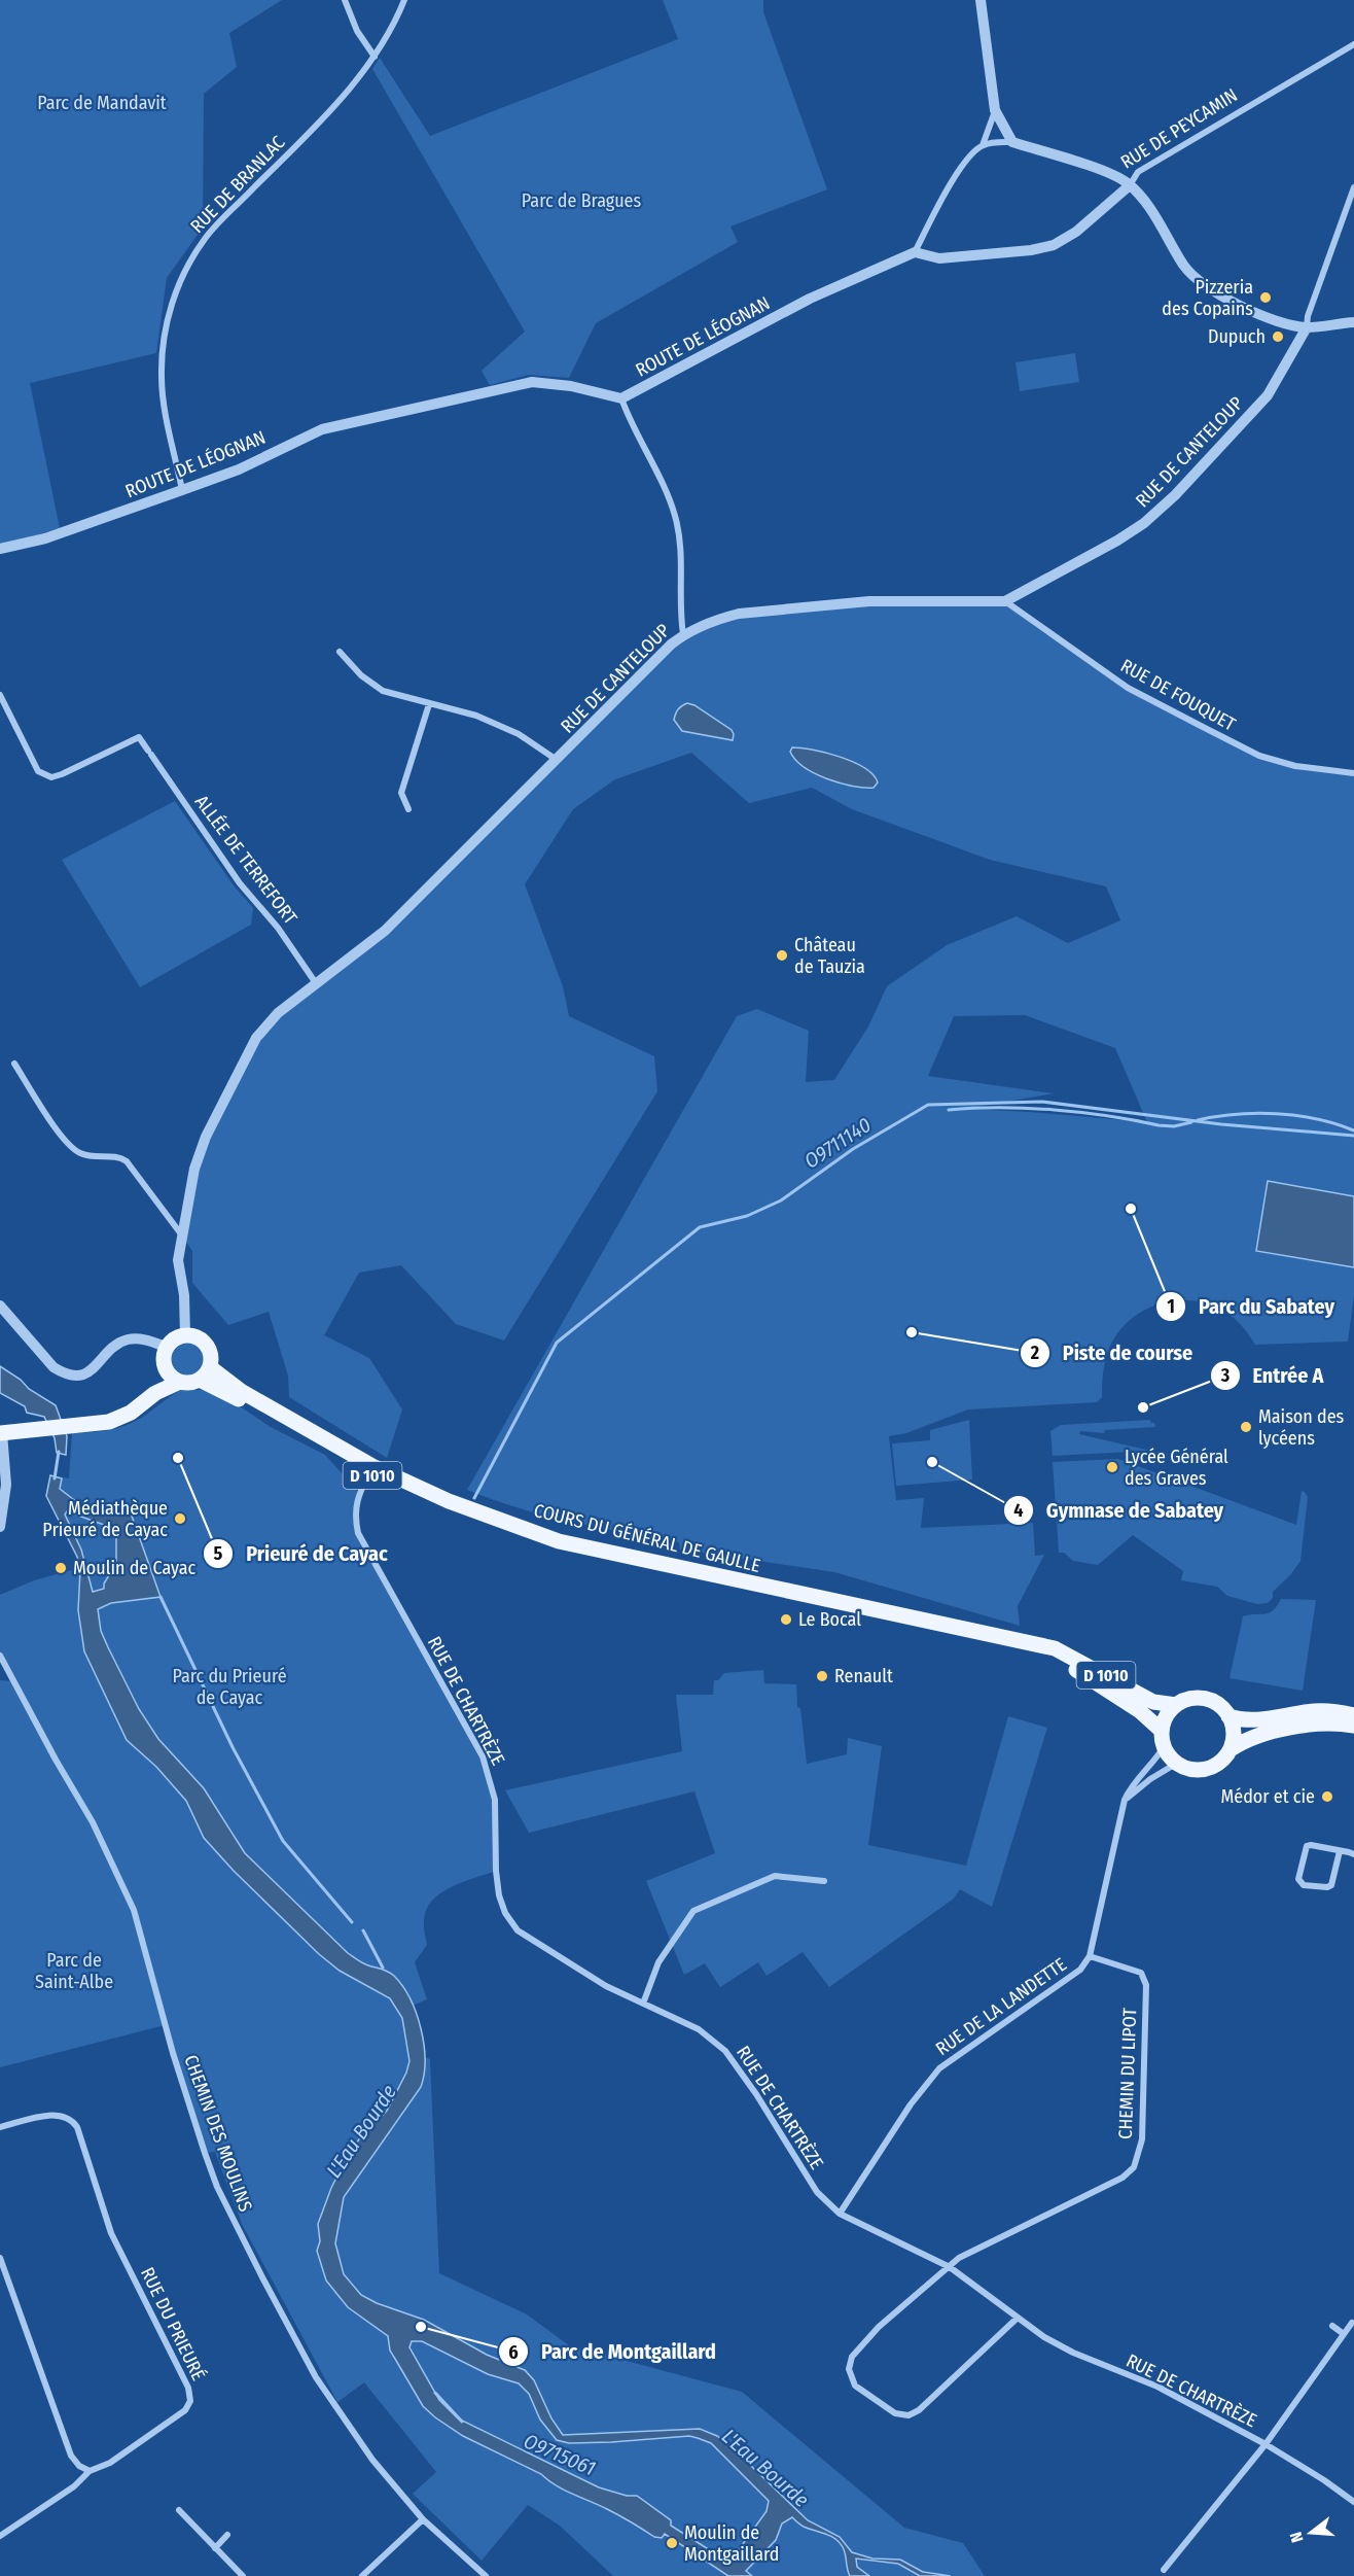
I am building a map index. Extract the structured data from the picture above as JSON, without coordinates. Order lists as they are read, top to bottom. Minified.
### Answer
{"streets":{"main road":["D 1010","COURS DU GÉNÉRAL DE GAULLE"],"street":["RUE DE PEYCAMIN","RUE DE BRANLAC","ROUTE DE LÉOGNAN","RUE DE CANTELOUP","RUE DE FOUQUET","ALLÉE DE TERREFORT","RUE DE CHARTRÈZE","RUE DE LA LANDETTE","CHEMIN DU LIPOT","CHEMIN DES MOULINS","RUE DU PRIEURÉ"]},"crossings":[["RUE DE BRANLAC","ROUTE DE LÉOGNAN"],["RUE DE CANTELOUP","RUE DE FOUQUET"],["RUE DE CANTELOUP","ALLÉE DE TERREFORT"],["RUE DE CANTELOUP","D 1010"],["D 1010","COURS DU GÉNÉRAL DE GAULLE"],["D 1010","RUE DE CHARTRÈZE"],["COURS DU GÉNÉRAL DE GAULLE","RUE DE CHARTRÈZE"],["COURS DU GÉNÉRAL DE GAULLE","RUE DE LA LANDETTE"],["RUE DE CHARTRÈZE","RUE DE LA LANDETTE"],["RUE DE CHARTRÈZE","CHEMIN DU LIPOT"],["RUE DE LA LANDETTE","CHEMIN DU LIPOT"]],"water":["O9711140","L'Eau Bourde","O9715061"],"parks":["Parc de Mandavit","Parc de Bragues","Parc du Prieuré de Cayac","Parc de Saint-Albe"],"places":["Pizzeria des Copains","Dupuch","Château de Tauzia","Parc du Sabatey","Piste de course","Entrée A","Maison des lycéens","Prieuré de Cayac","Gymnase de Sabatey","Lycée Général des Graves","Médiathèque Prieuré de Cayac","Moulin de Cayac","Le Bocal","Renault","Médor et cie","Parc de Montgaillard","Moulin de Montgaillard"],"north":"left"}
